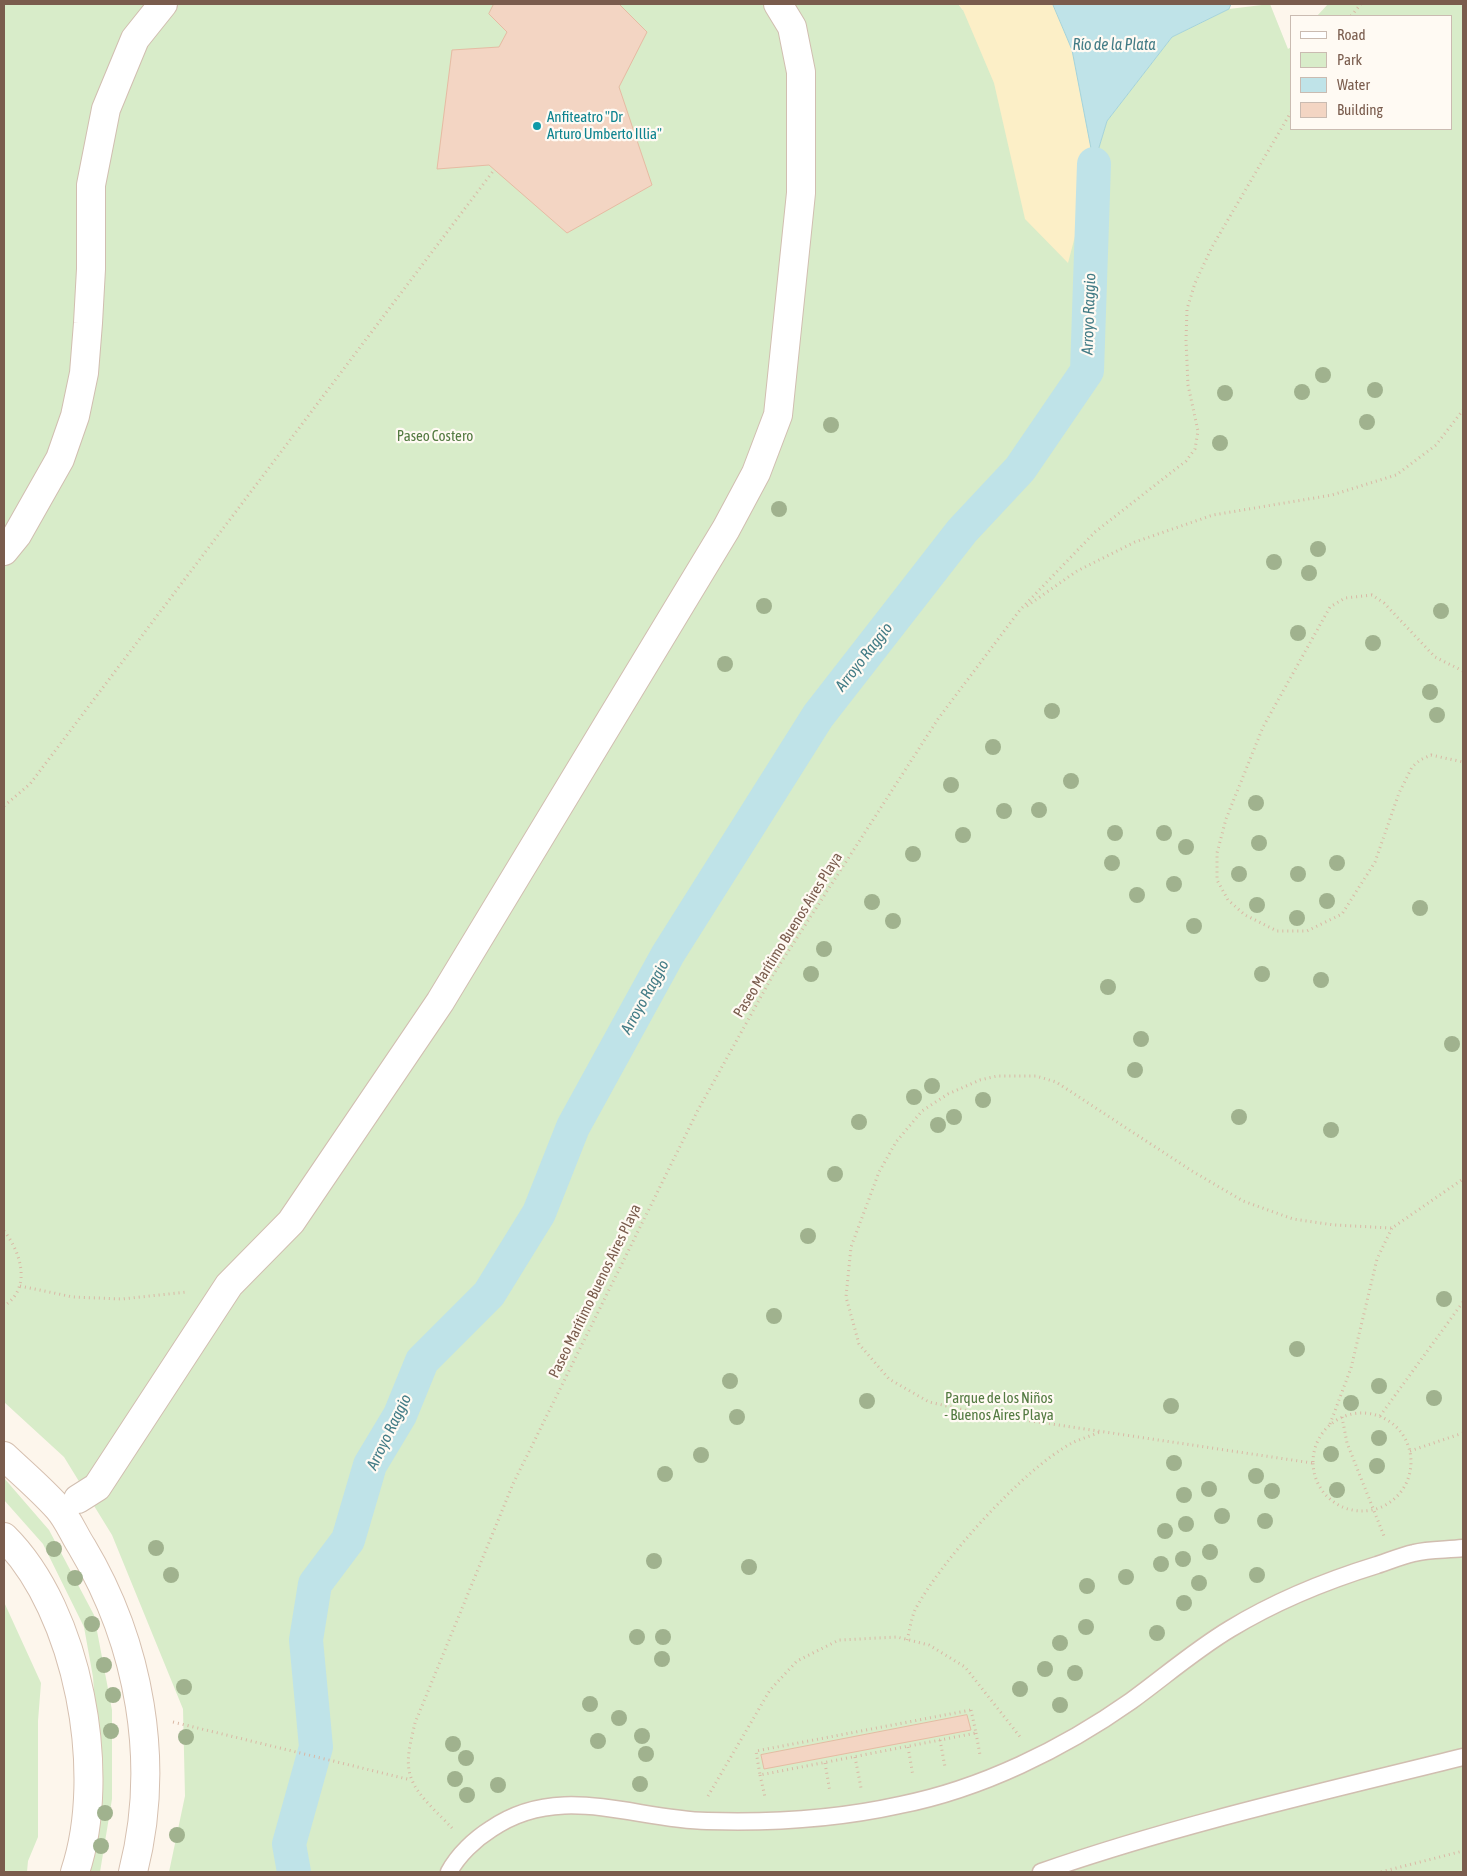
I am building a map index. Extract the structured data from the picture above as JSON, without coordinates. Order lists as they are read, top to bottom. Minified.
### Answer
{"streets":{"path":["Paseo Marítimo Buenos Aires Playa"]},"water":["Río de la Plata","Arroyo Raggio"],"parks":["Paseo Costero","Parque de los Niños - Buenos Aires Playa"],"places":["Anfiteatro \"Dr Arturo Umberto Illia\""],"legend":["Road","Park","Water","Building"]}
